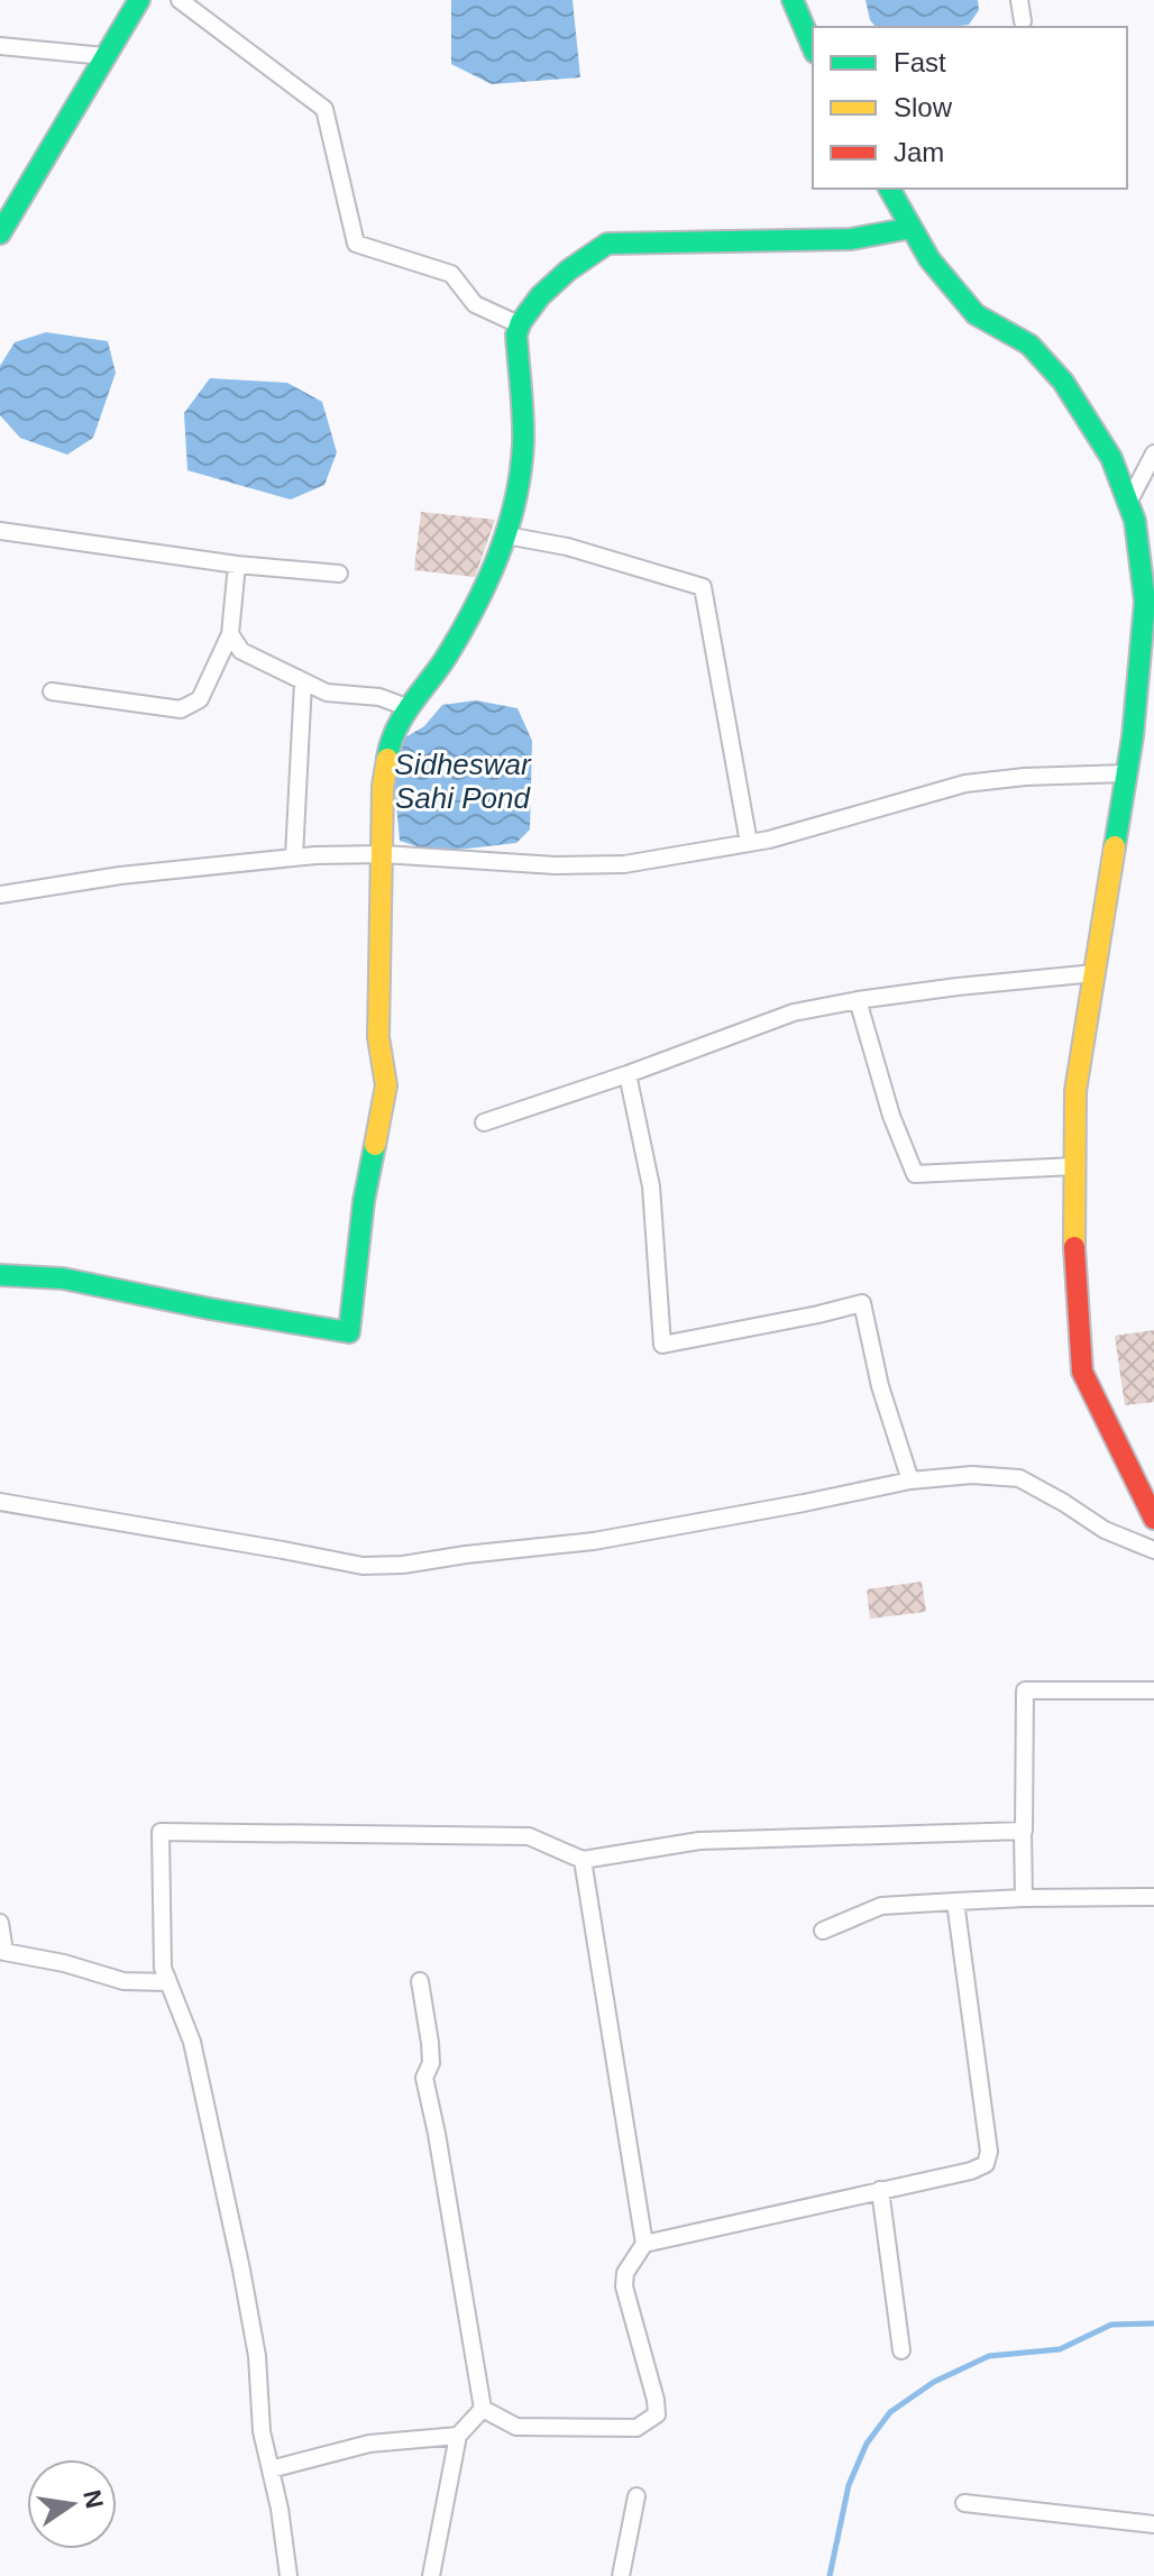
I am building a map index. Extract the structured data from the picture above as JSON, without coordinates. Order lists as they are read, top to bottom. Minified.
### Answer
{"water":["Sidheswar Sahi Pond"],"legend":["Fast","Slow","Jam"],"north":"right"}
